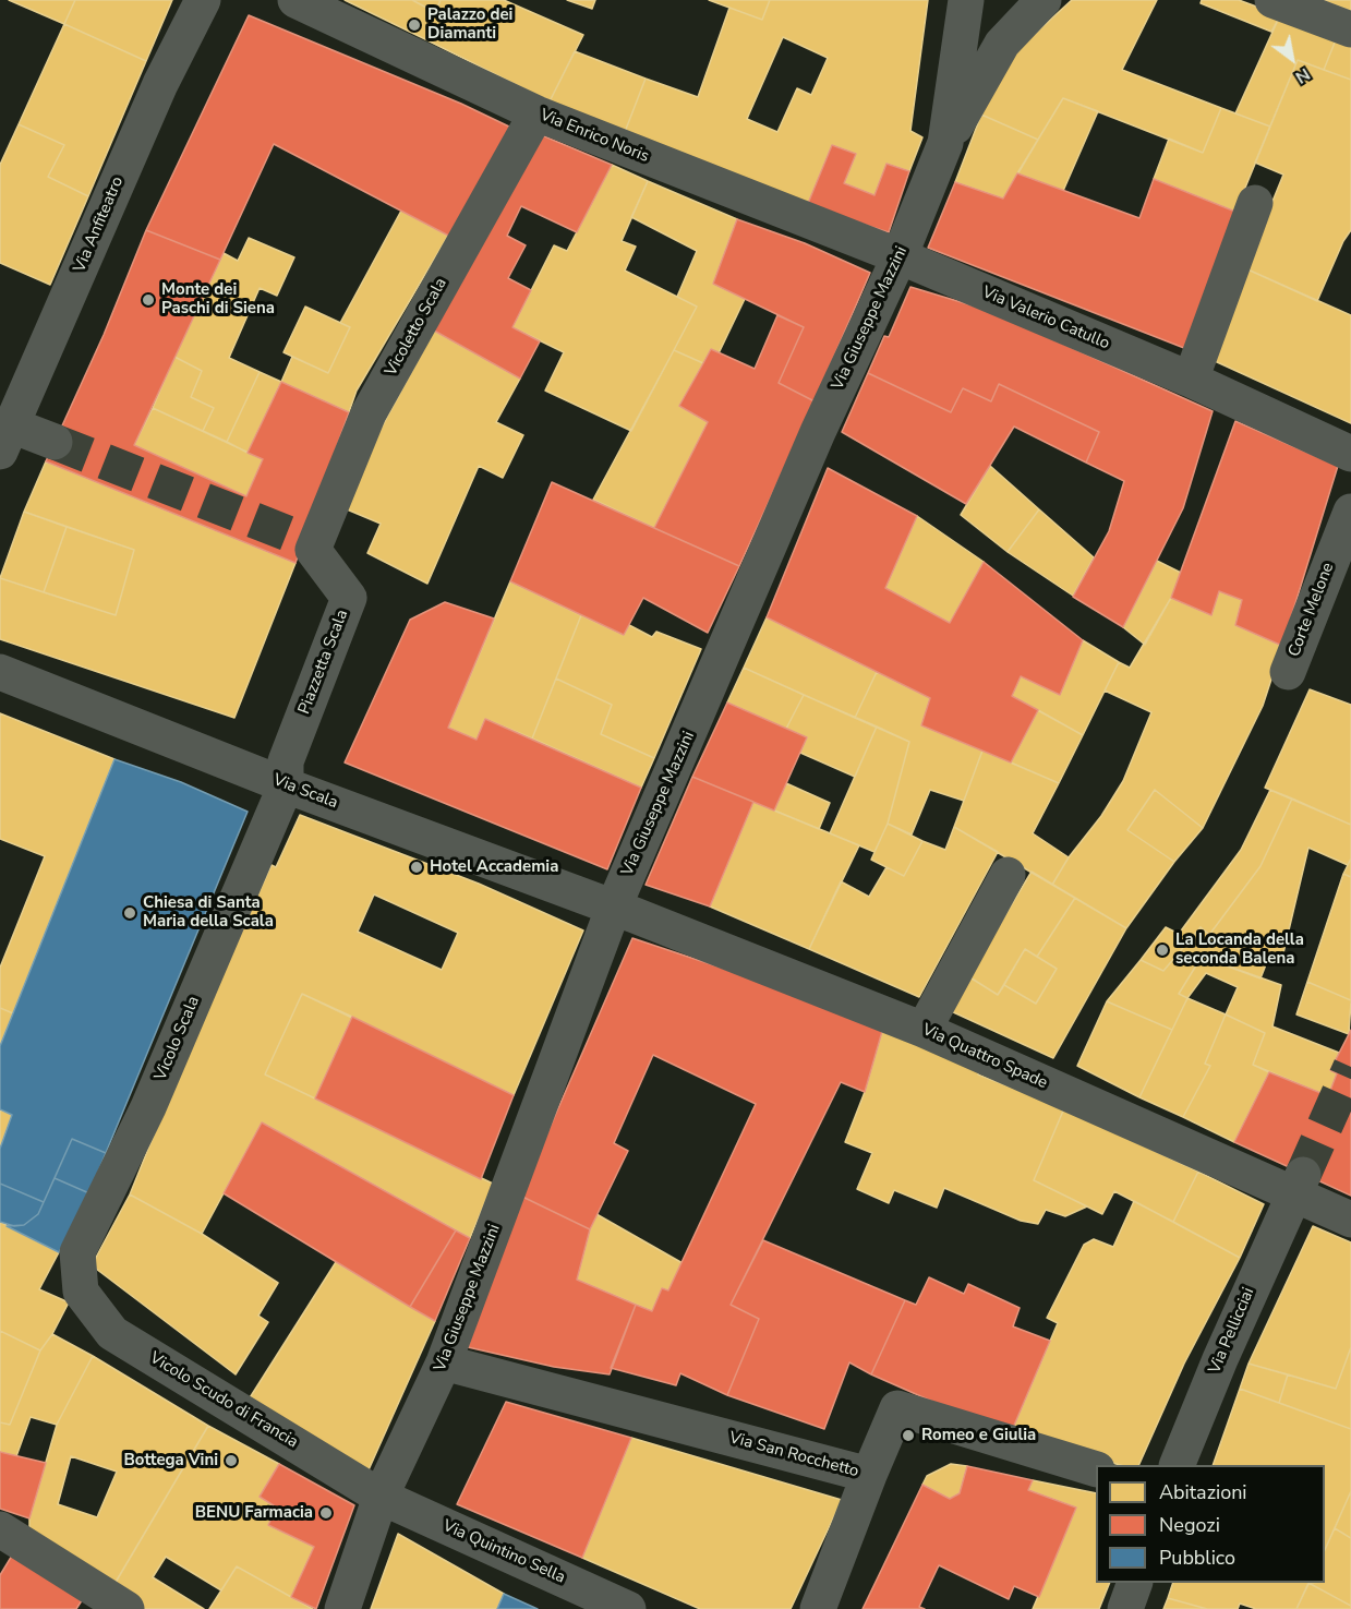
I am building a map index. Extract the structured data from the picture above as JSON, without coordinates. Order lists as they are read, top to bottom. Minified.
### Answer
{"streets":{"street":["Via Enrico Noris","Via Anfiteatro","Via Giuseppe Mazzini","Via Valerio Catullo","Vicoletto Scala","Corte Melone","Piazzetta Scala","Via Scala","Vicolo Scala","Via Quattro Spade","Via Pellicciai","Vicolo Scudo di Francia","Via San Rocchetto","Via Quintino Sella"]},"crossings":[["Via Enrico Noris","Via Giuseppe Mazzini"],["Via Enrico Noris","Via Valerio Catullo"],["Via Enrico Noris","Vicoletto Scala"],["Via Giuseppe Mazzini","Via Valerio Catullo"],["Via Giuseppe Mazzini","Via Scala"],["Via Giuseppe Mazzini","Via Quattro Spade"],["Via Giuseppe Mazzini","Vicolo Scudo di Francia"],["Via Giuseppe Mazzini","Via San Rocchetto"],["Via Giuseppe Mazzini","Via Quintino Sella"],["Vicoletto Scala","Piazzetta Scala"],["Piazzetta Scala","Via Scala"],["Piazzetta Scala","Vicolo Scala"],["Via Scala","Vicolo Scala"],["Via Scala","Via Quattro Spade"],["Vicolo Scala","Vicolo Scudo di Francia"],["Via Quattro Spade","Via Pellicciai"],["Vicolo Scudo di Francia","Via Quintino Sella"]],"places":["Palazzo dei Diamanti","Monte dei Paschi di Siena","Hotel Accademia","Chiesa di Santa Maria della Scala","La Locanda della seconda Balena","Romeo e Giulia","Bottega Vini","BENU Farmacia"],"legend":["Abitazioni","Negozi","Pubblico"],"north":"bottom right"}
